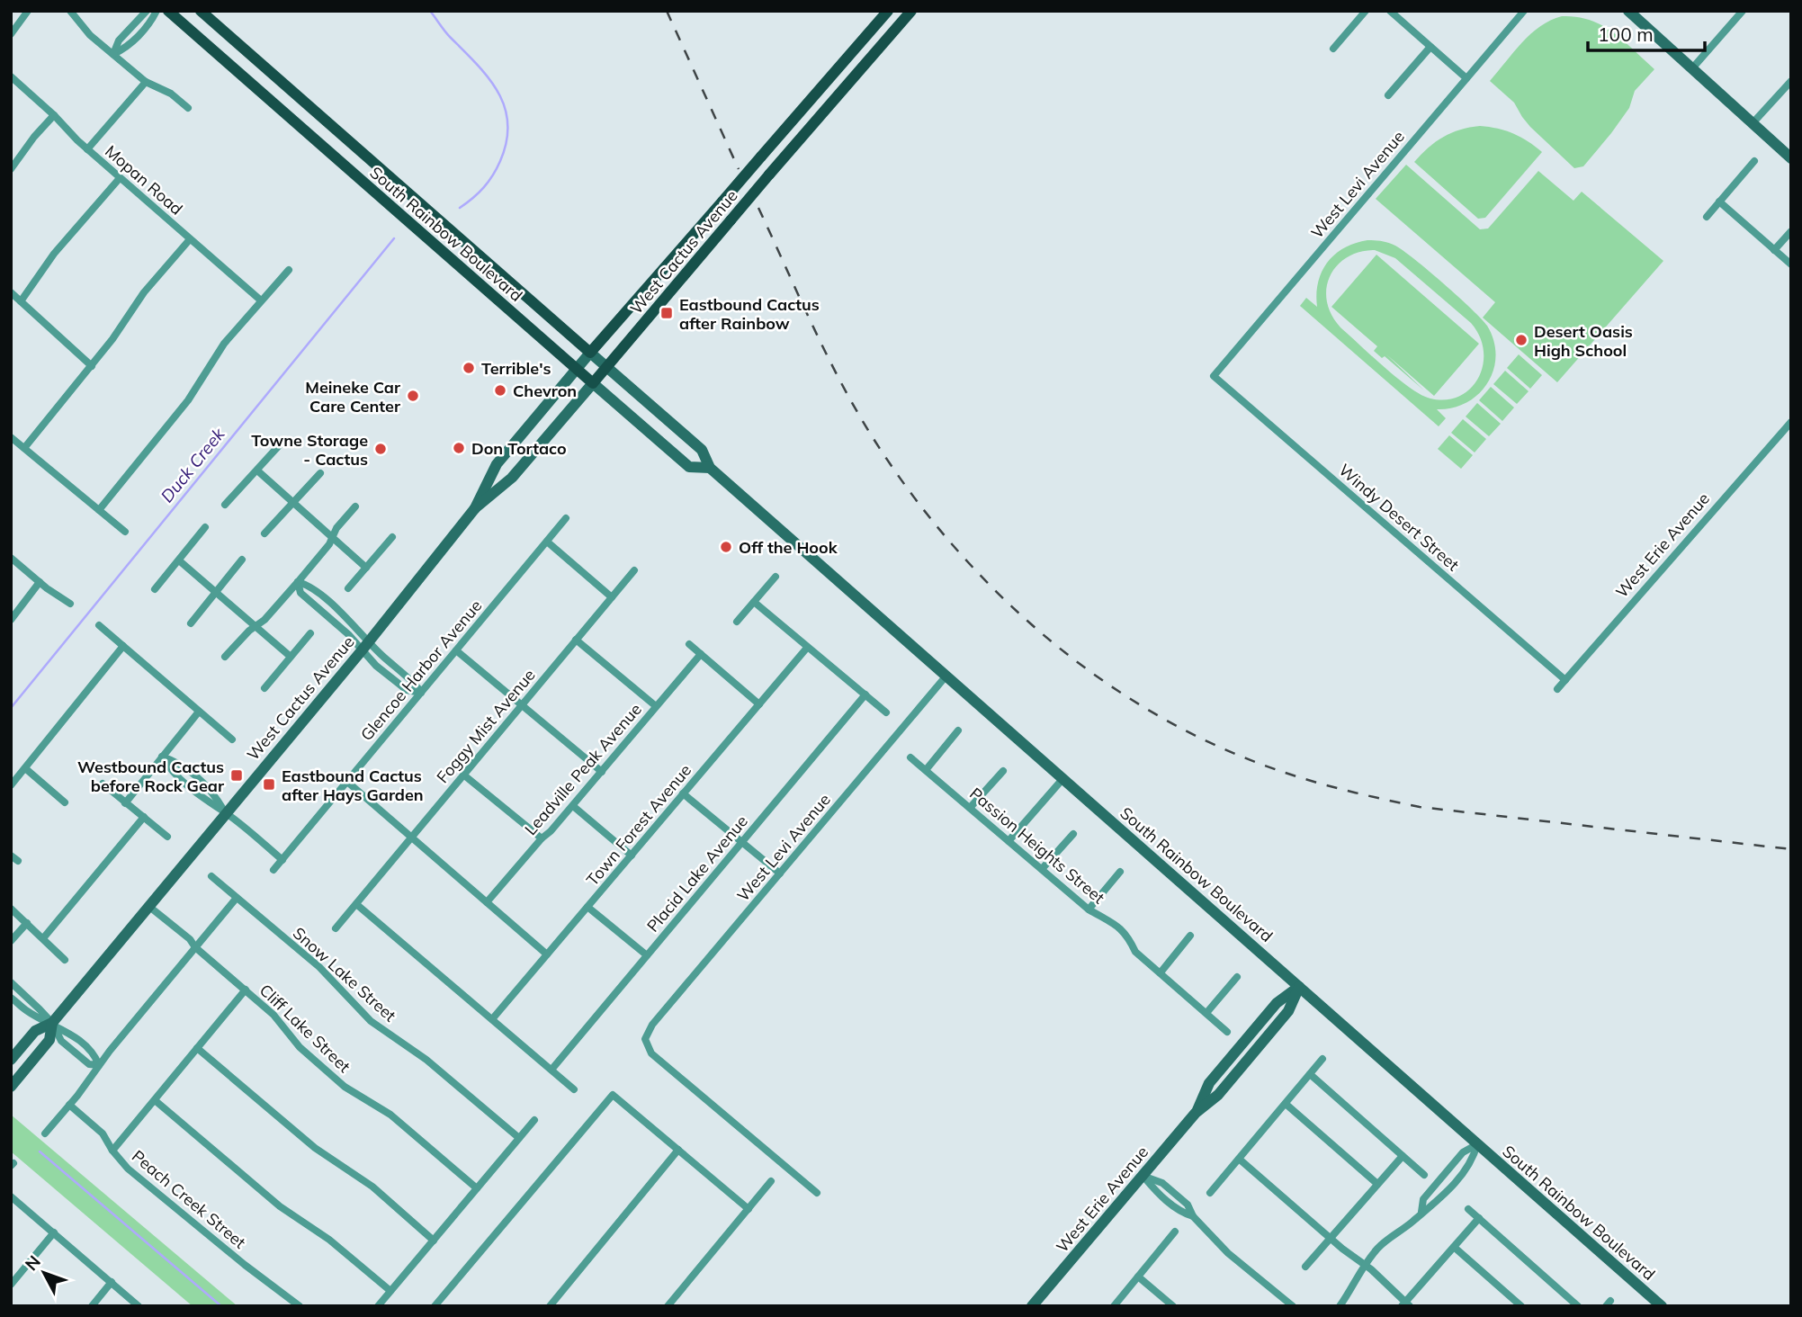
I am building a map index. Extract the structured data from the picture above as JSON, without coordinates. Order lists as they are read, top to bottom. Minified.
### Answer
{"streets":{"main road":["South Rainbow Boulevard","West Cactus Avenue"],"street":["Mopan Road","West Levi Avenue","Windy Desert Street","West Erie Avenue","Glencoe Harbor Avenue","Foggy Mist Avenue","Leadville Peak Avenue","Town Forest Avenue","Passion Heights Street","Placid Lake Avenue","Snow Lake Street","Cliff Lake Street","Peach Creek Street"]},"crossings":[["West Levi Avenue","South Rainbow Boulevard"],["West Levi Avenue","Windy Desert Street"],["South Rainbow Boulevard","West Cactus Avenue"],["South Rainbow Boulevard","West Erie Avenue"],["West Cactus Avenue","Cliff Lake Street"],["Windy Desert Street","West Erie Avenue"]],"water":["Duck Creek"],"places":{"transit":["Eastbound Cactus after Rainbow","Westbound Cactus before Rock Gear","Eastbound Cactus after Hays Garden"],"other":["Desert Oasis High School","Terrible's","Chevron","Meineke Car Care Center","Don Tortaco","Towne Storage - Cactus","Off the Hook"]},"scale_bar":"100 m","north":"top left"}
